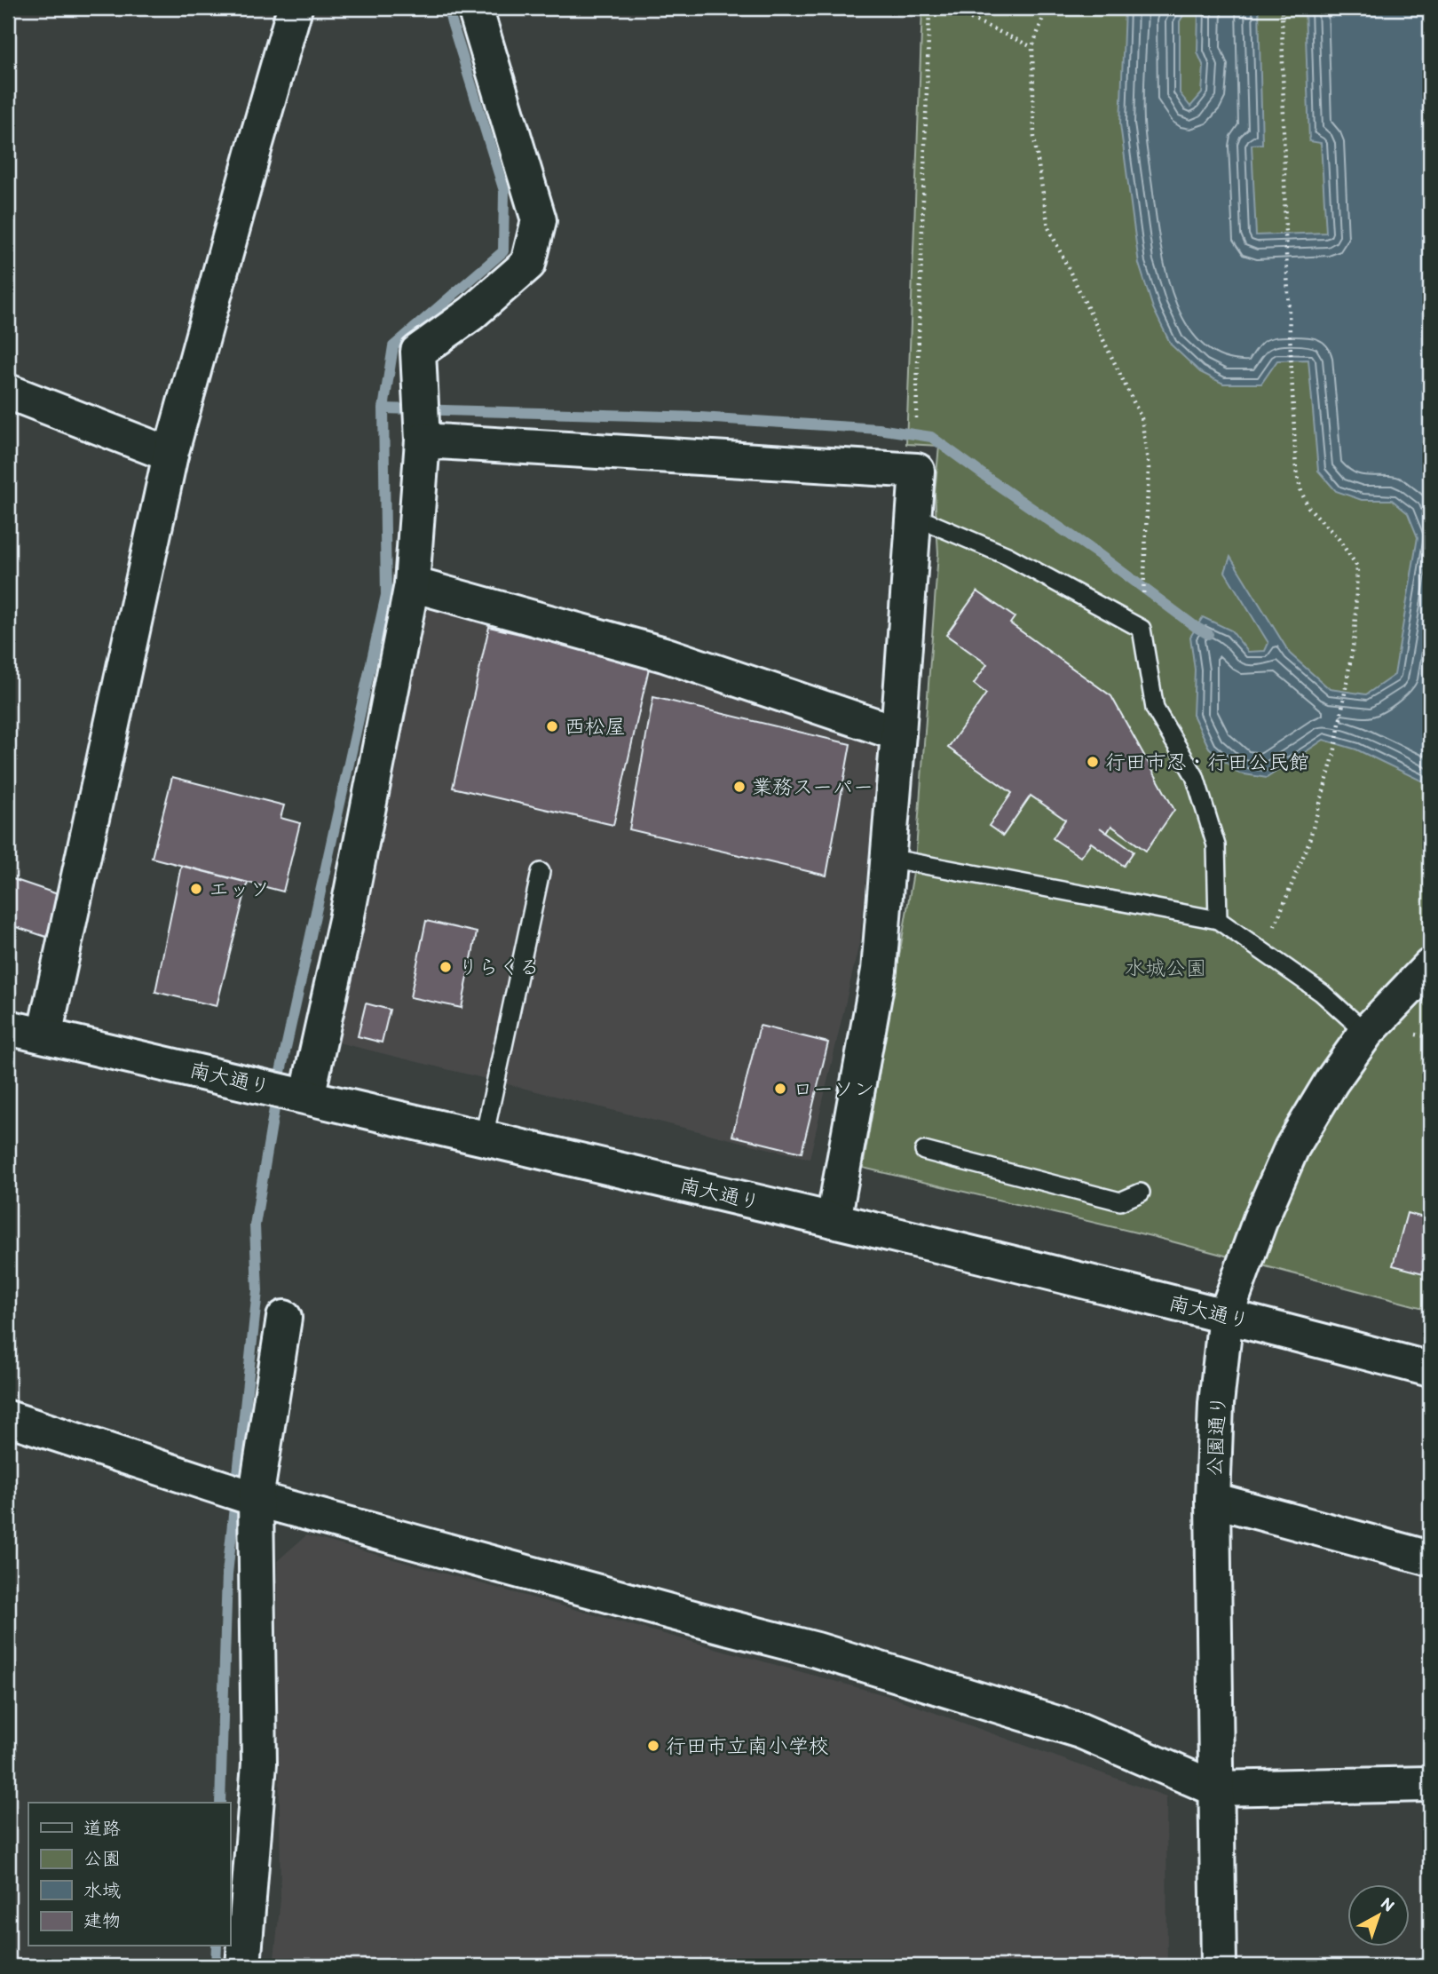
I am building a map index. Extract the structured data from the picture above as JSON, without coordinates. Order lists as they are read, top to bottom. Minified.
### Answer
{"streets":{"street":["南大通り","公園通り"]},"crossings":[["南大通り","公園通り"]],"parks":["水城公園"],"places":["西松屋","行田市忍・行田公民館","業務スーパー","エッソ","りらくる","ローソン","行田市立南小学校"],"legend":["道路","公園","水域","建物"],"north":"top right"}
